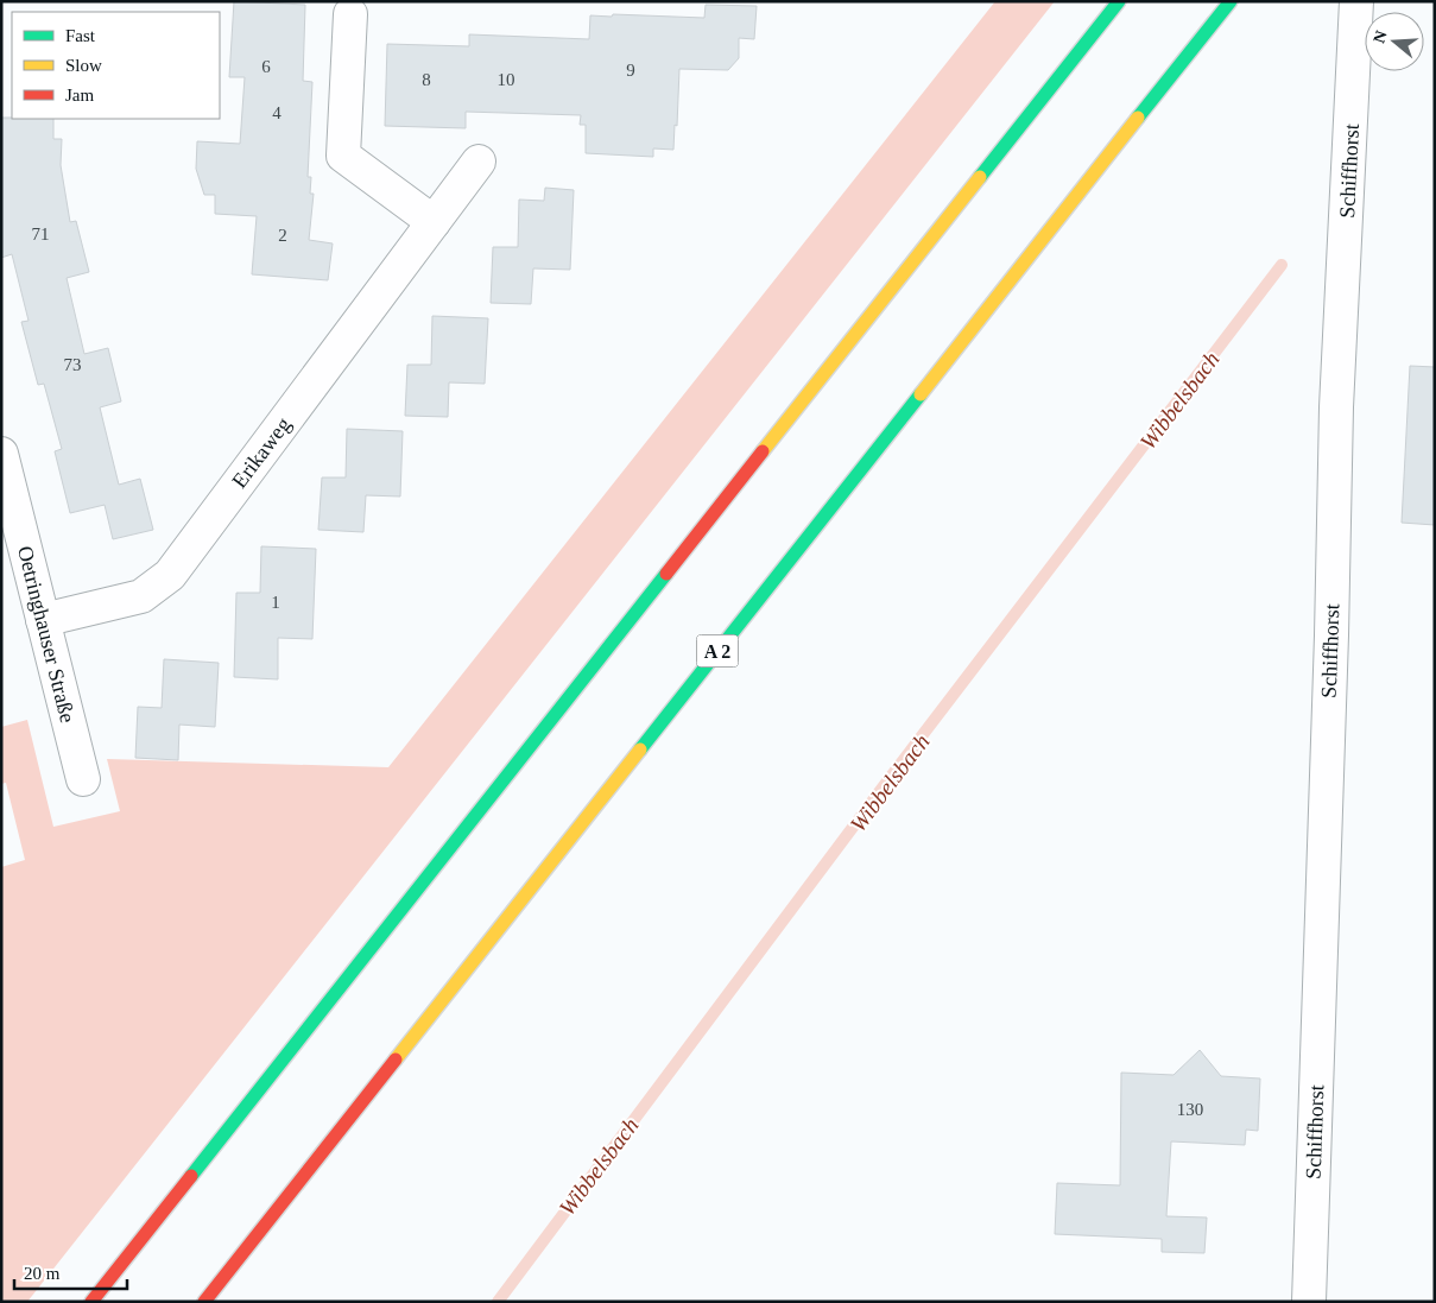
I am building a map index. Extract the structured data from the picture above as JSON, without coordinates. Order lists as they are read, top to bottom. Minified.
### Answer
{"streets":{"highway":["A 2"],"street":["Schiffhorst","Erikaweg","Oetringhauser Straße"]},"crossings":[["Erikaweg","Oetringhauser Straße"]],"water":["Wibbelsbach"],"house_numbers":["6","9","8","10","4","71","2","73","1","130"],"legend":["Fast","Slow","Jam"],"scale_bar":"20 m","north":"left"}
